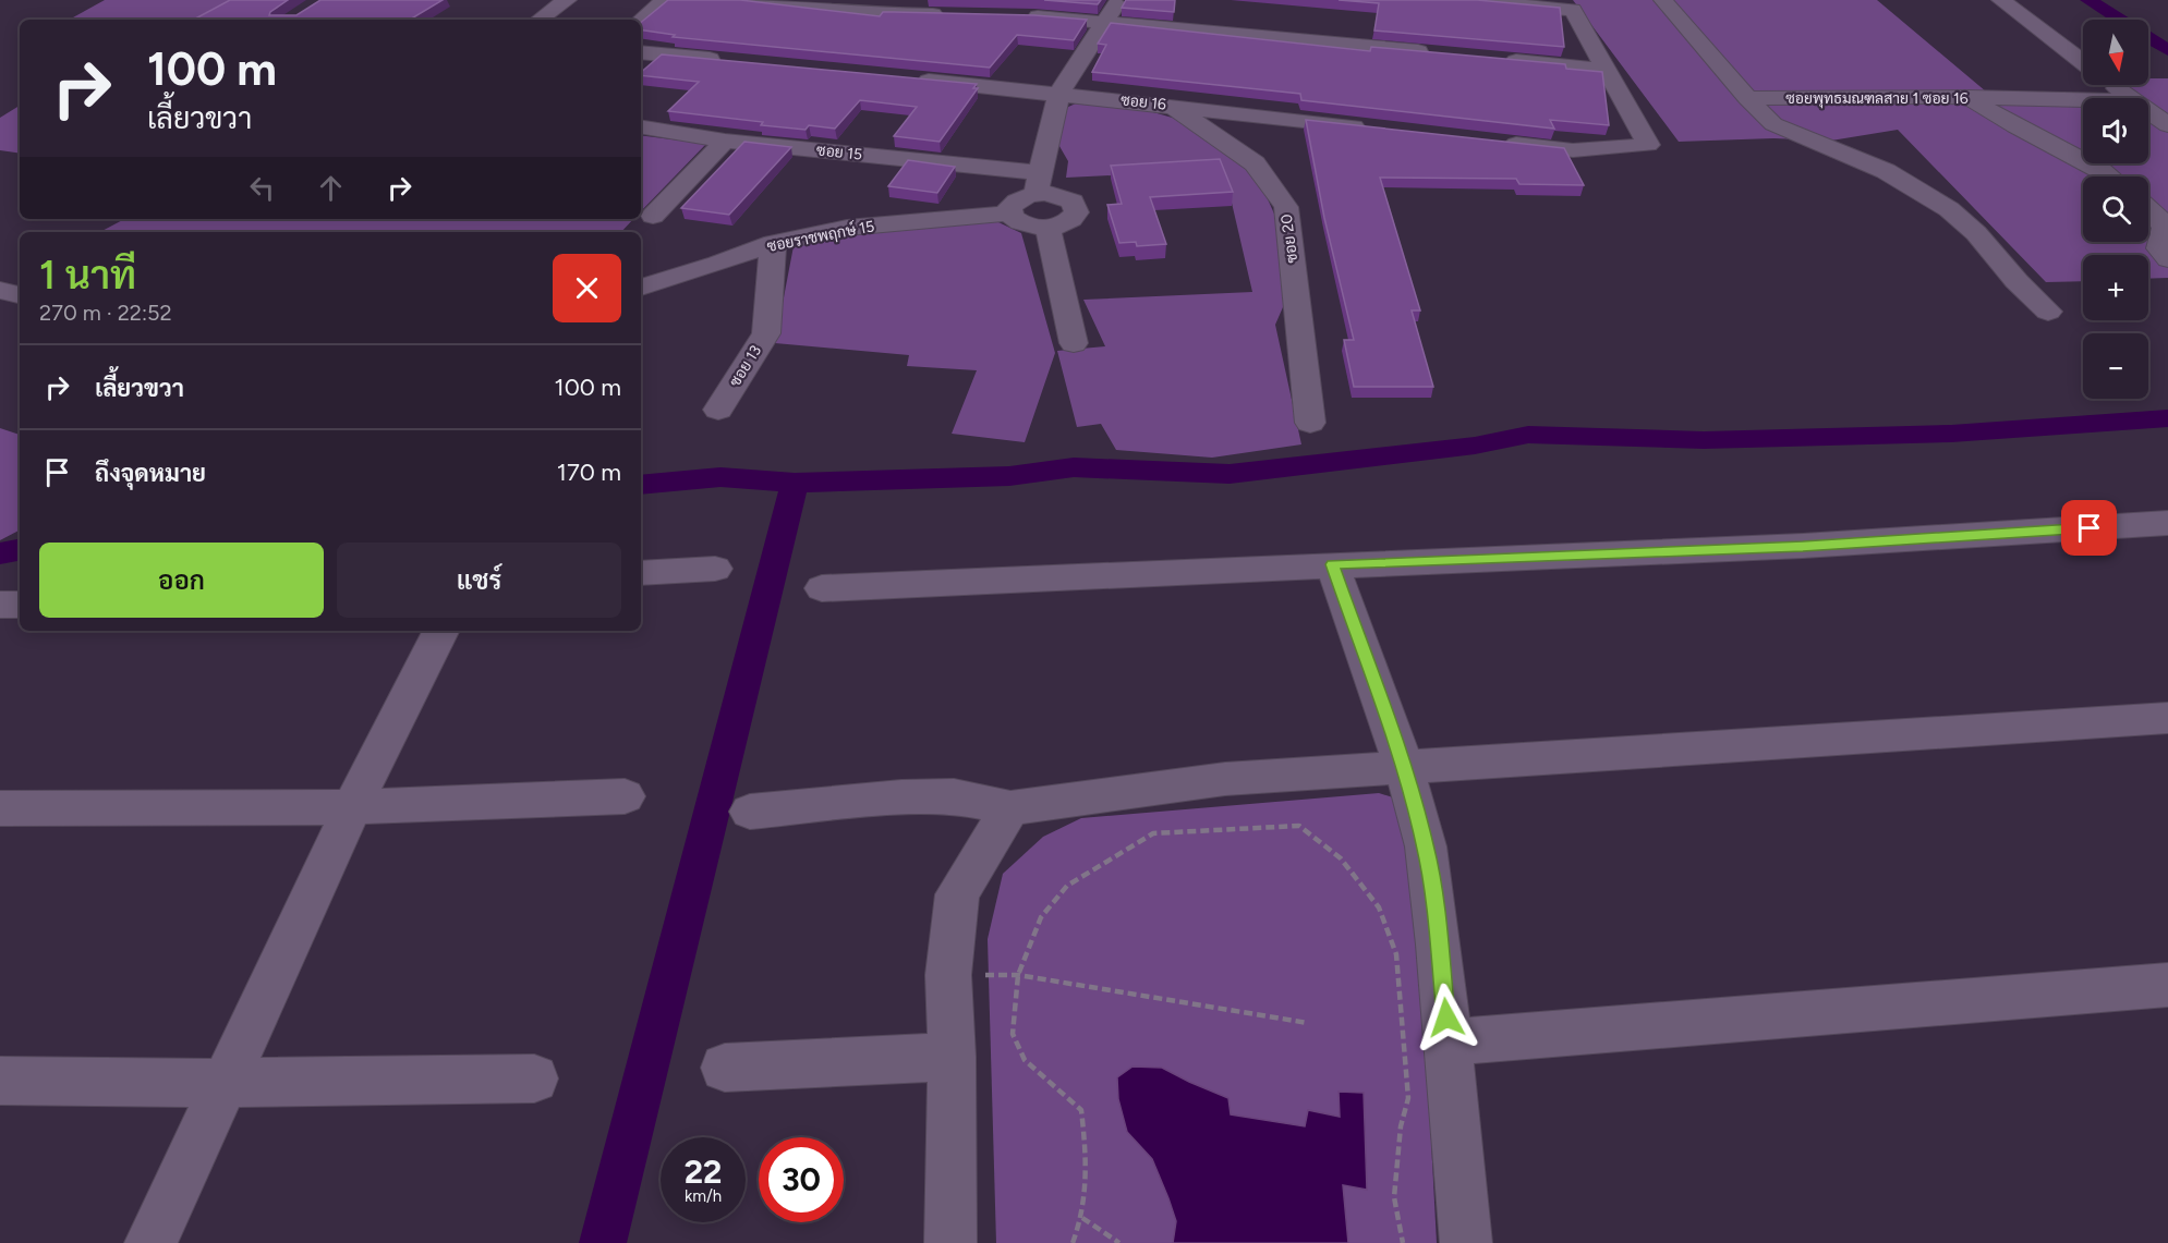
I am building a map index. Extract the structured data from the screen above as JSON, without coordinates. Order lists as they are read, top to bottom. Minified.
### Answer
{"streets":{"street":["ซอยพุทธมณฑลสาย 1 ซอย 16","ซอย 16","ซอย 15","ซอยราชพฤกษ์ 15","ซอย 20","ซอย 13"]},"crossings":[["ซอย 16","ซอย 20"],["ซอยราชพฤกษ์ 15","ซอย 13"]],"north":"bottom","page":{"map_buttons":["+","−"],"turn":["100 m","เลี้ยวขวา"],"heading":["1 นาที","270 m · 22:52"],"list":[{"name":"เลี้ยวขวา","value":"100 m"},{"name":"ถึงจุดหมาย","value":"170 m"}],"buttons":["ออก","แชร์"],"speed":"22 km/h","limit":"30"}}
